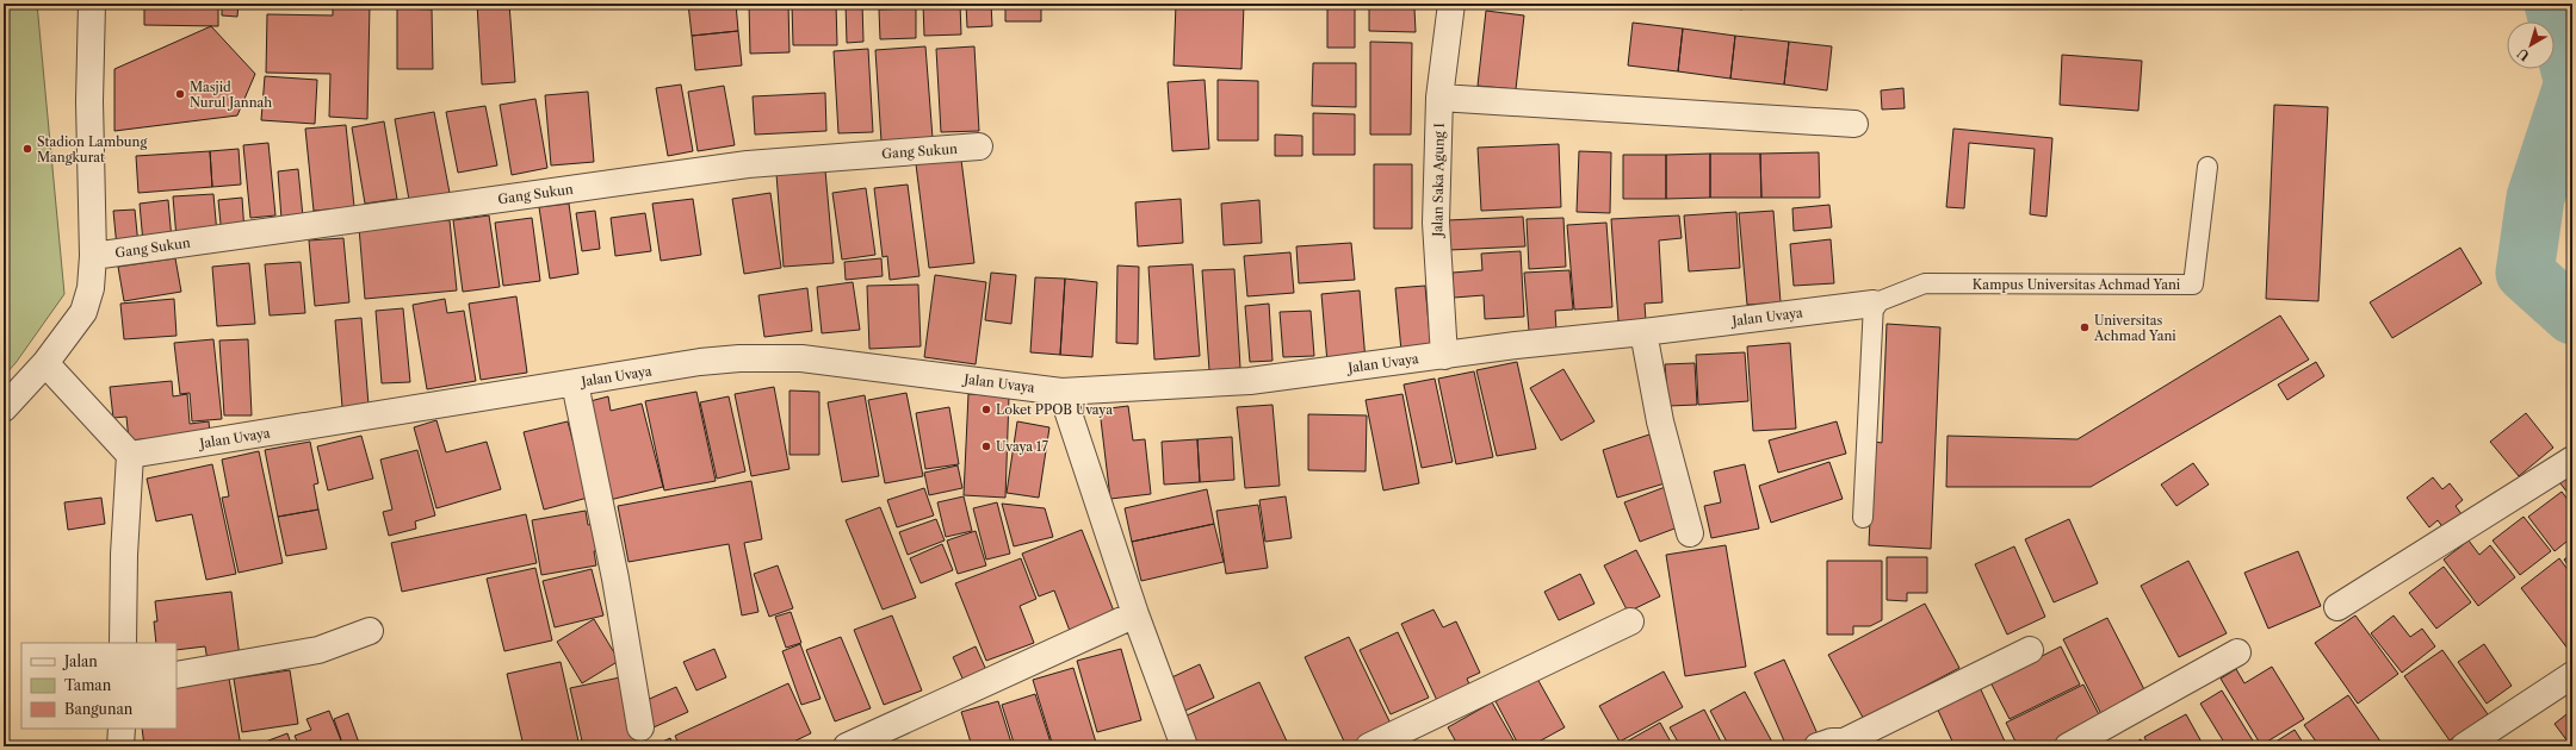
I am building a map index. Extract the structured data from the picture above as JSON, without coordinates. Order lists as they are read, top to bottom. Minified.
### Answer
{"streets":{"street":["Gang Sukun","Jalan Saka Agung I","Jalan Uvaya"],"lane":["Kampus Universitas Achmad Yani"]},"crossings":[["Jalan Saka Agung I","Jalan Uvaya"],["Kampus Universitas Achmad Yani","Jalan Uvaya"]],"places":["Masjid Nurul Jannah","Stadion Lambung Mangkurat","Universitas Achmad Yani","Loket PPOB Uvaya","Uvaya 17"],"legend":["Jalan","Taman","Bangunan"],"north":"bottom left"}
